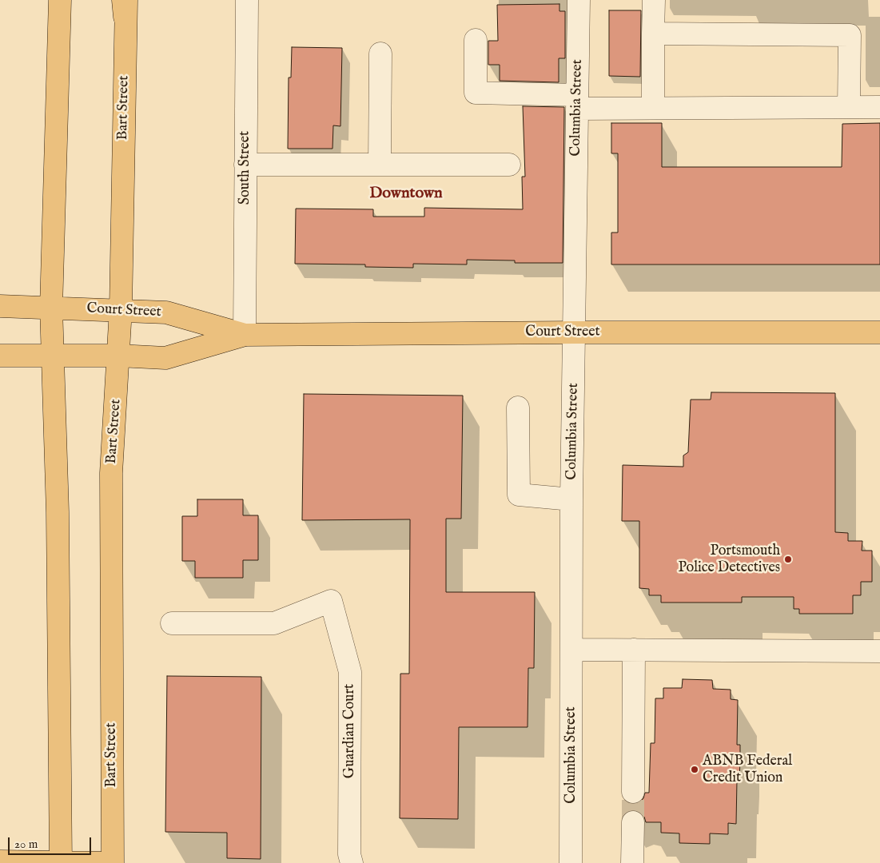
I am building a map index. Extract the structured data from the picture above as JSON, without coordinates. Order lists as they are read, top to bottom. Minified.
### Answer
{"streets":{"main road":["Bart Street","Court Street"],"street":["Columbia Street","South Street","Guardian Court"]},"crossings":[["Bart Street","Court Street"],["Columbia Street","Court Street"],["South Street","Court Street"]],"districts":["Downtown"],"places":["Portsmouth Police Detectives","ABNB Federal Credit Union"],"scale_bar":"20 m"}
